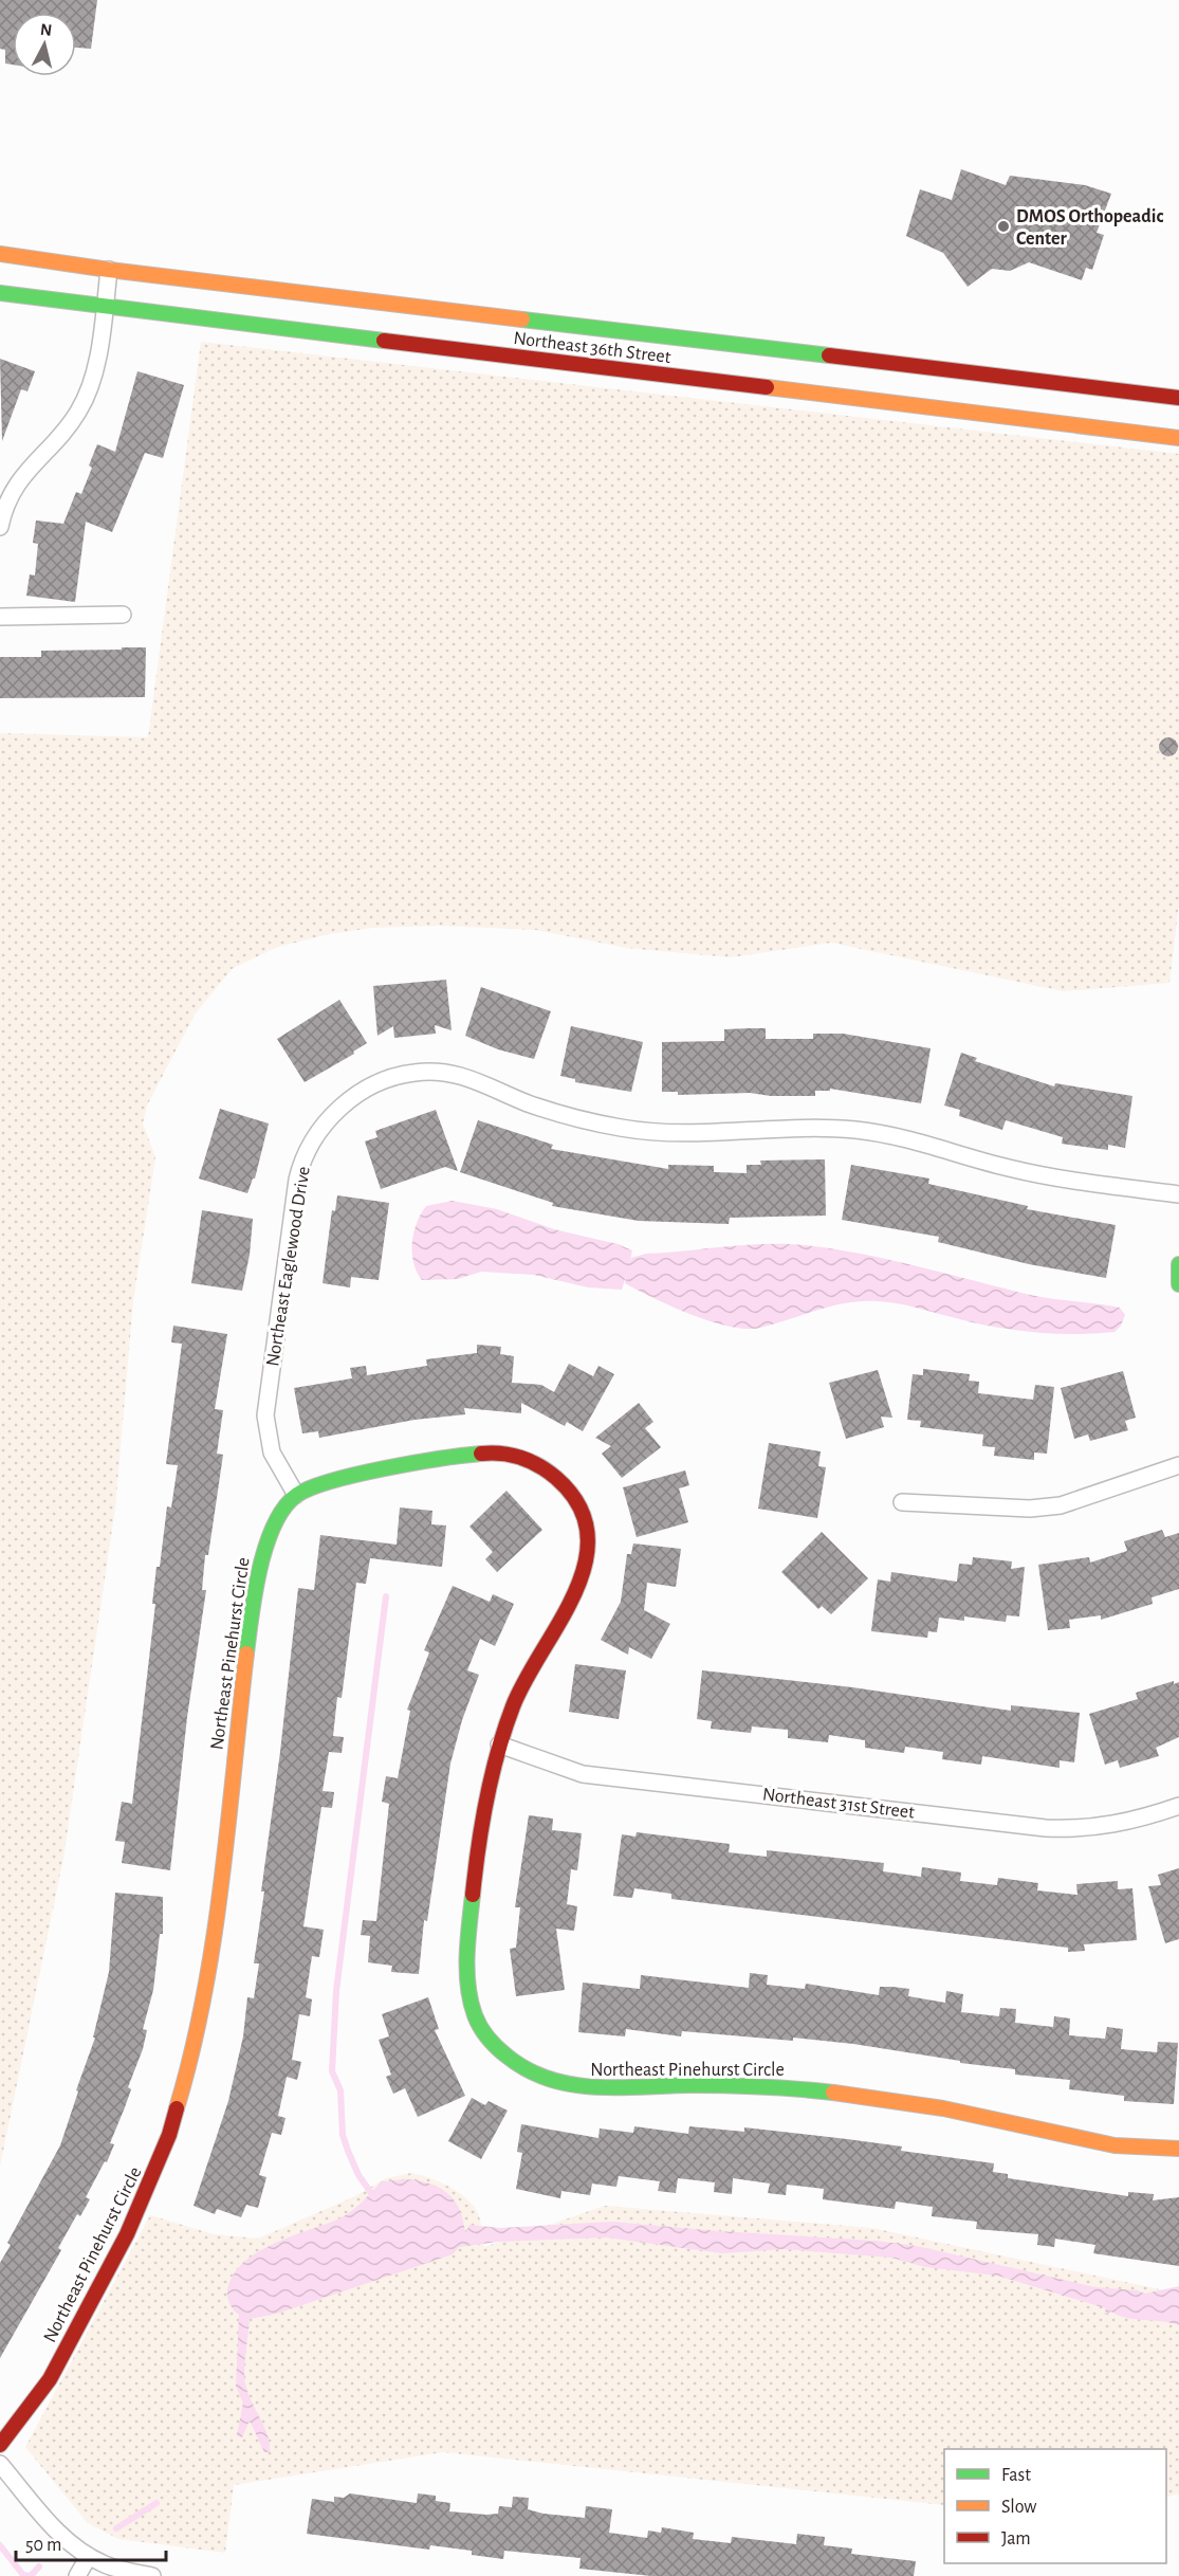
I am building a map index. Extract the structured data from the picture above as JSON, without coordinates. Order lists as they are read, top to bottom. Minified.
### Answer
{"streets":{"street":["Northeast 36th Street","Northeast Eaglewood Drive","Northeast Pinehurst Circle","Northeast 31st Street"]},"crossings":[["Northeast Eaglewood Drive","Northeast Pinehurst Circle"],["Northeast Pinehurst Circle","Northeast 31st Street"]],"places":["DMOS Orthopeadic Center"],"legend":["Fast","Slow","Jam"],"scale_bar":"50 m","north":"top"}
